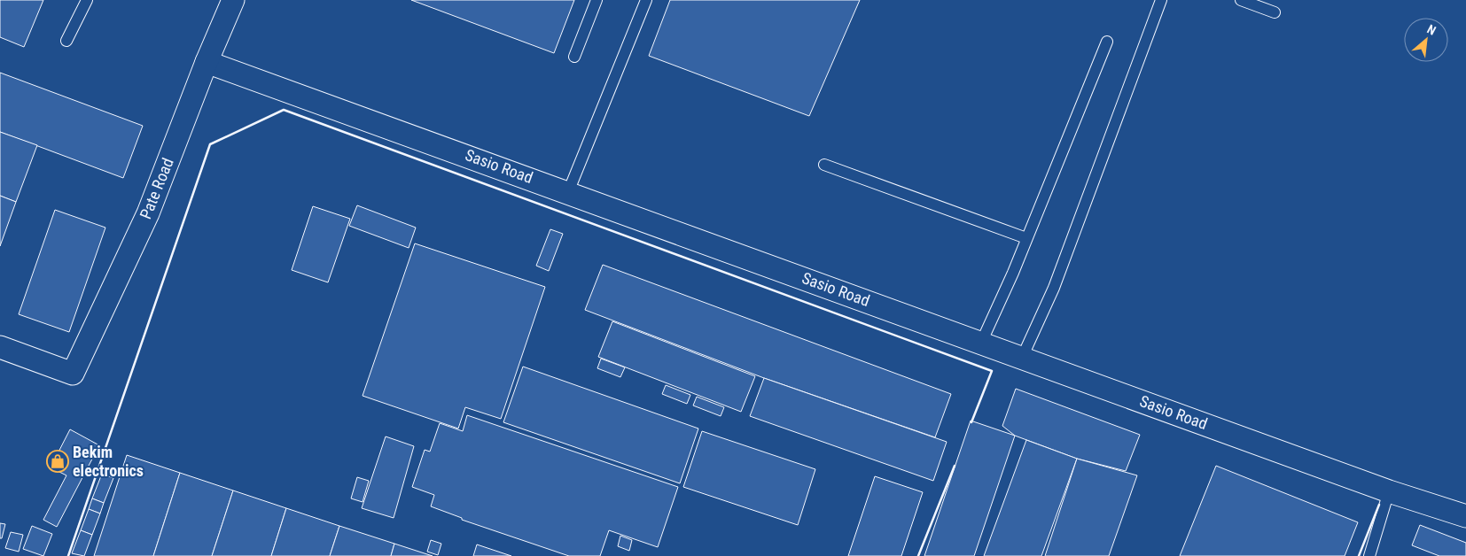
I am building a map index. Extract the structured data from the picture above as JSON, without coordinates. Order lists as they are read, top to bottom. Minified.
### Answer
{"streets":{"street":["Sasio Road","Pate Road"]},"crossings":[["Sasio Road","Pate Road"]],"places":{"shop":["Bekim electronics"]},"north":"top right"}
